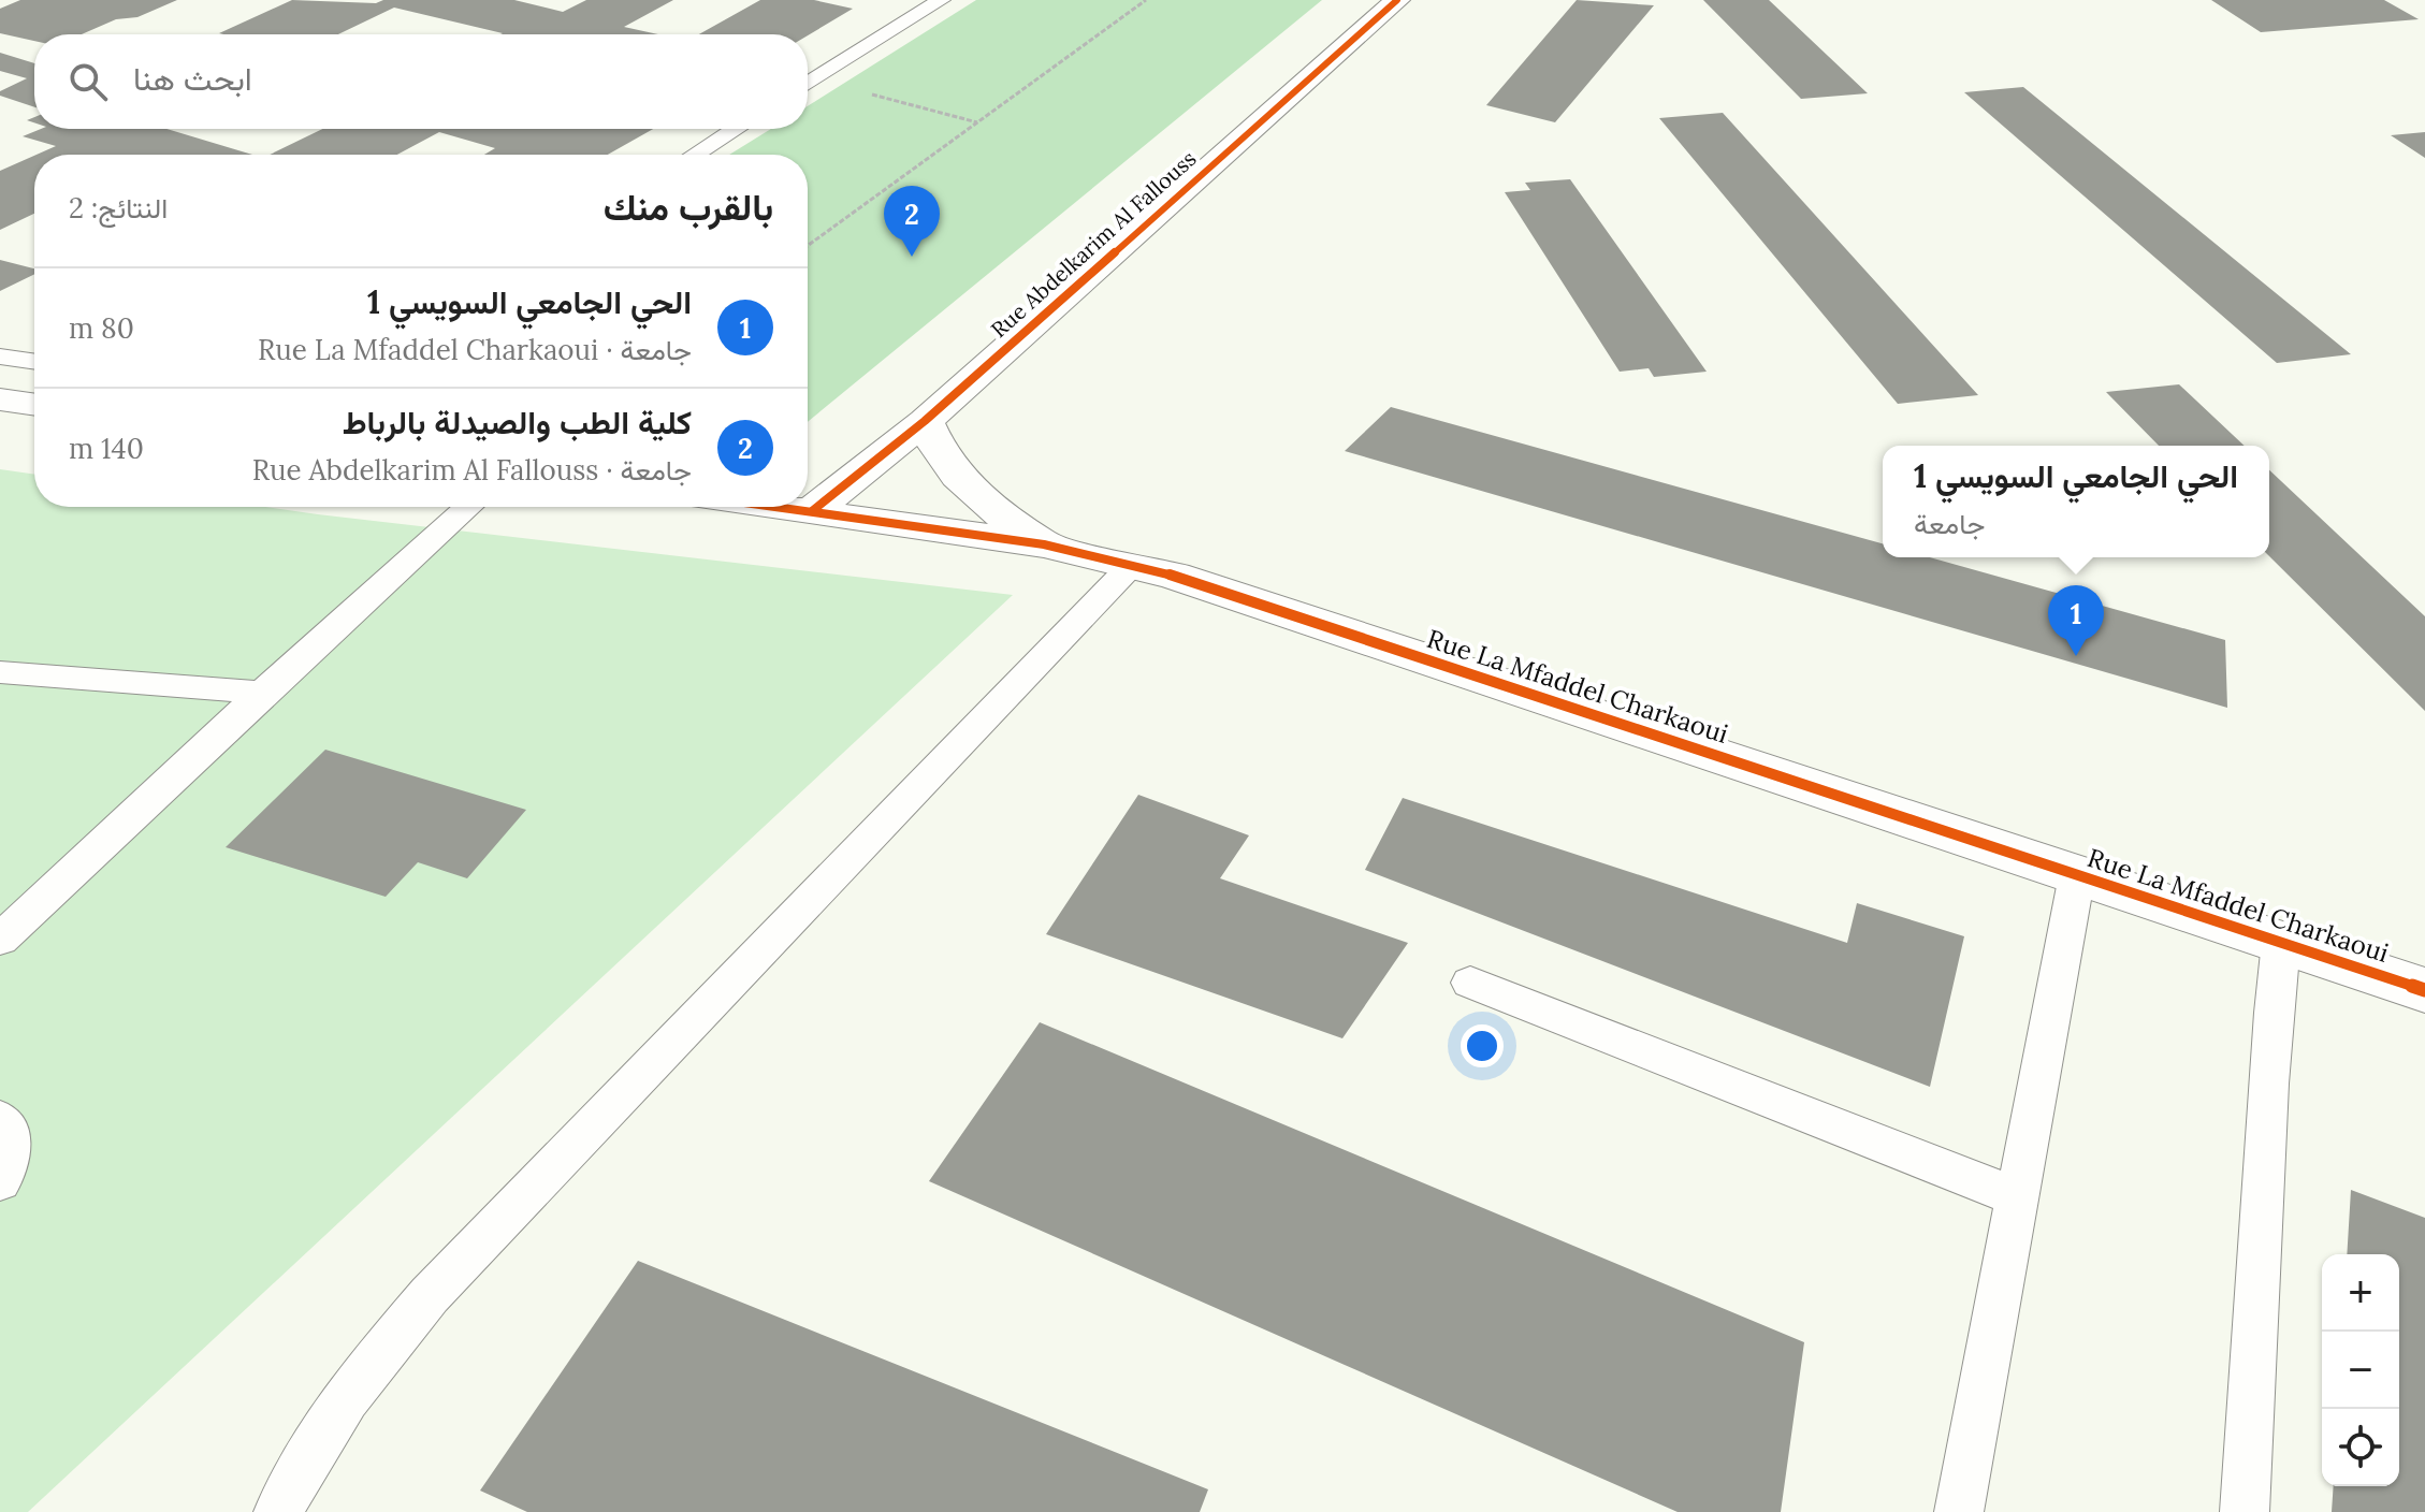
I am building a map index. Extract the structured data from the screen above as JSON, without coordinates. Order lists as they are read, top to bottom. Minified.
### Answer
{"streets":{"street":["Rue Abdelkarim Al Fallouss","Rue La Mfaddel Charkaoui"]},"crossings":[["Rue Abdelkarim Al Fallouss","Rue La Mfaddel Charkaoui"]],"page":{"search":"ابحث هنا","heading":["بالقرب منك","النتائج: 2"],"pins":["2","1"],"list":[{"mark":"1","name":"الحي الجامعي السويسي 1","note":"جامعة · Rue La Mfaddel Charkaoui","value":"80 m"},{"mark":"2","name":"كلية الطب والصيدلة بالرباط","note":"جامعة · Rue Abdelkarim Al Fallouss","value":"140 m"}],"popup":["الحي الجامعي السويسي 1","جامعة"],"map_buttons":["+","−"]}}
